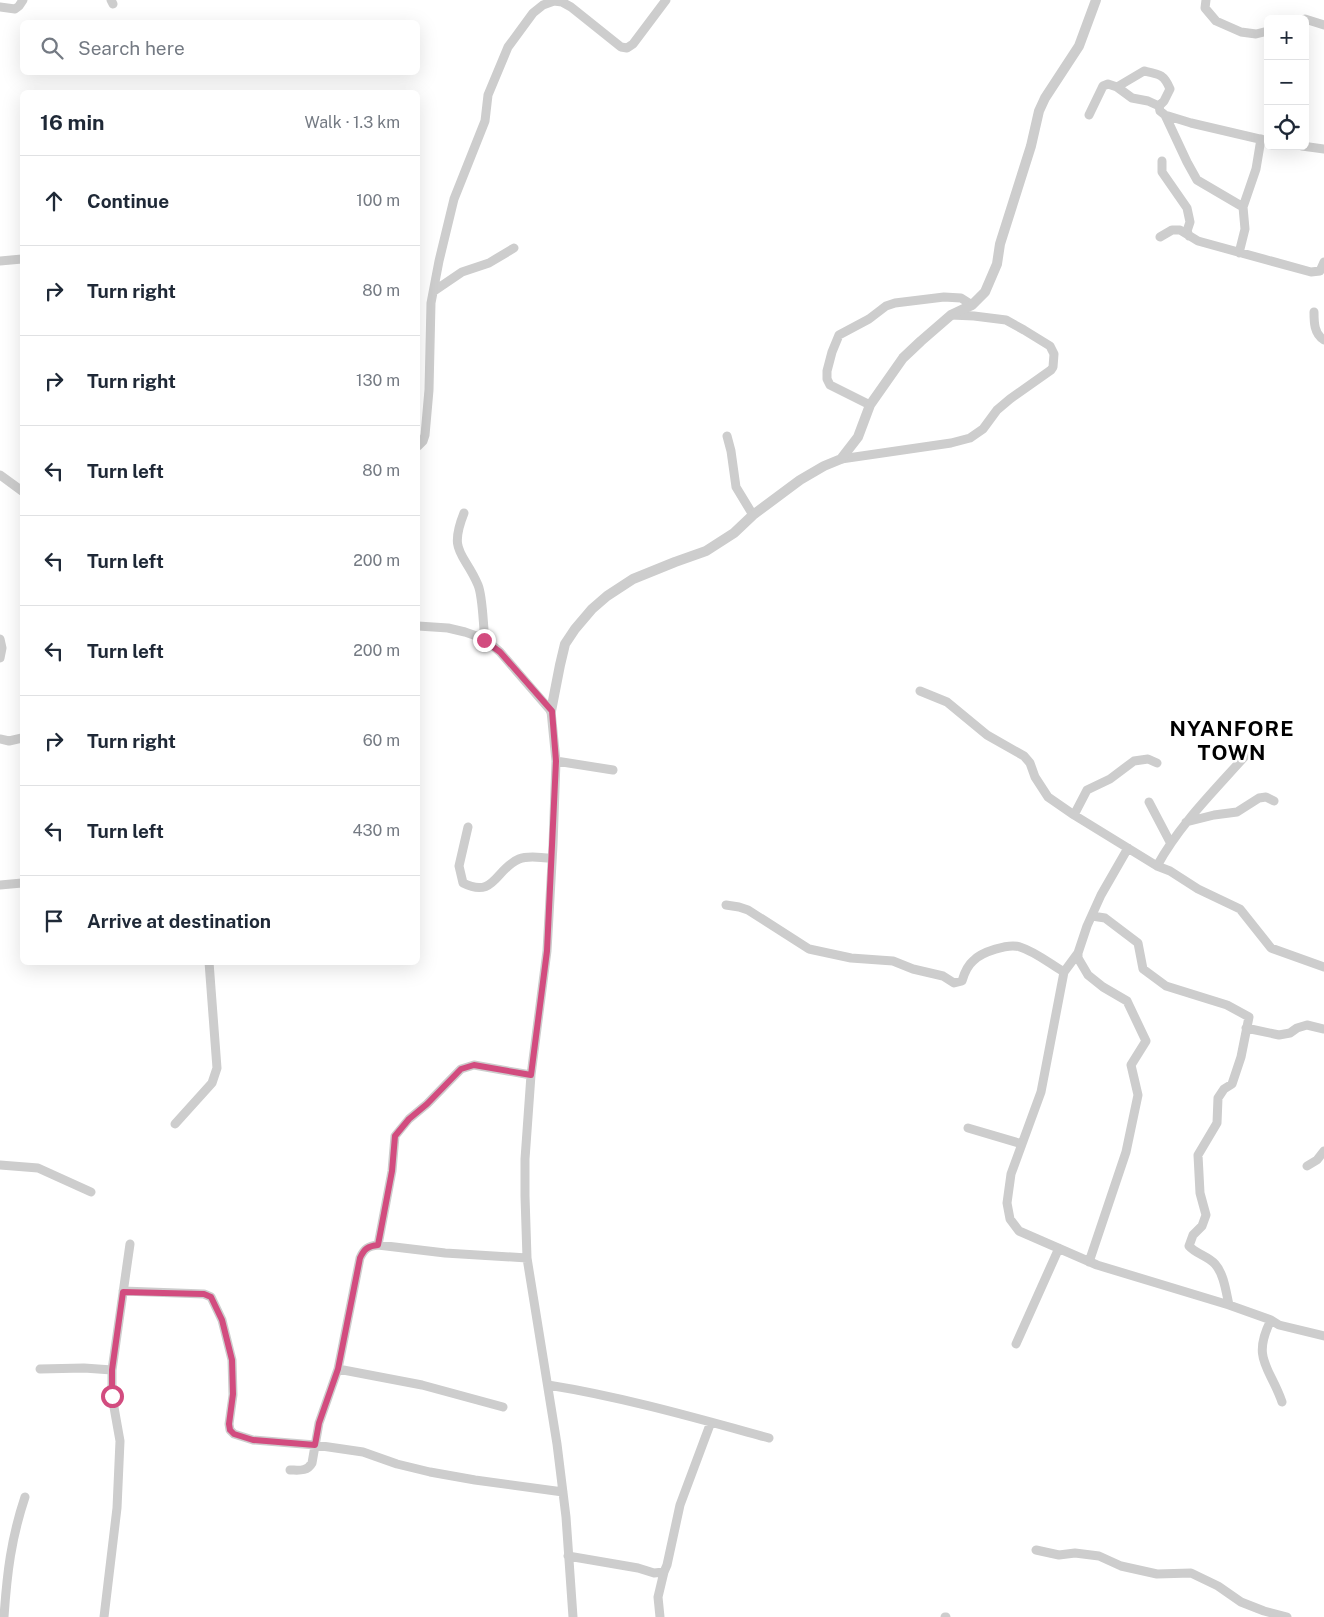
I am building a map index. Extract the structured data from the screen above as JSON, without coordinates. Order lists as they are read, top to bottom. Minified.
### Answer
{"districts":["NYANFORE TOWN"],"page":{"map_buttons":["+","−"],"search":"Search here","heading":["16 min","Walk · 1.3 km"],"list":[["Continue","100 m"],["Turn right","80 m"],["Turn right","130 m"],["Turn left","80 m"],["Turn left","200 m"],["Turn left","200 m"],["Turn right","60 m"],["Turn left","430 m"],"Arrive at destination"]}}
